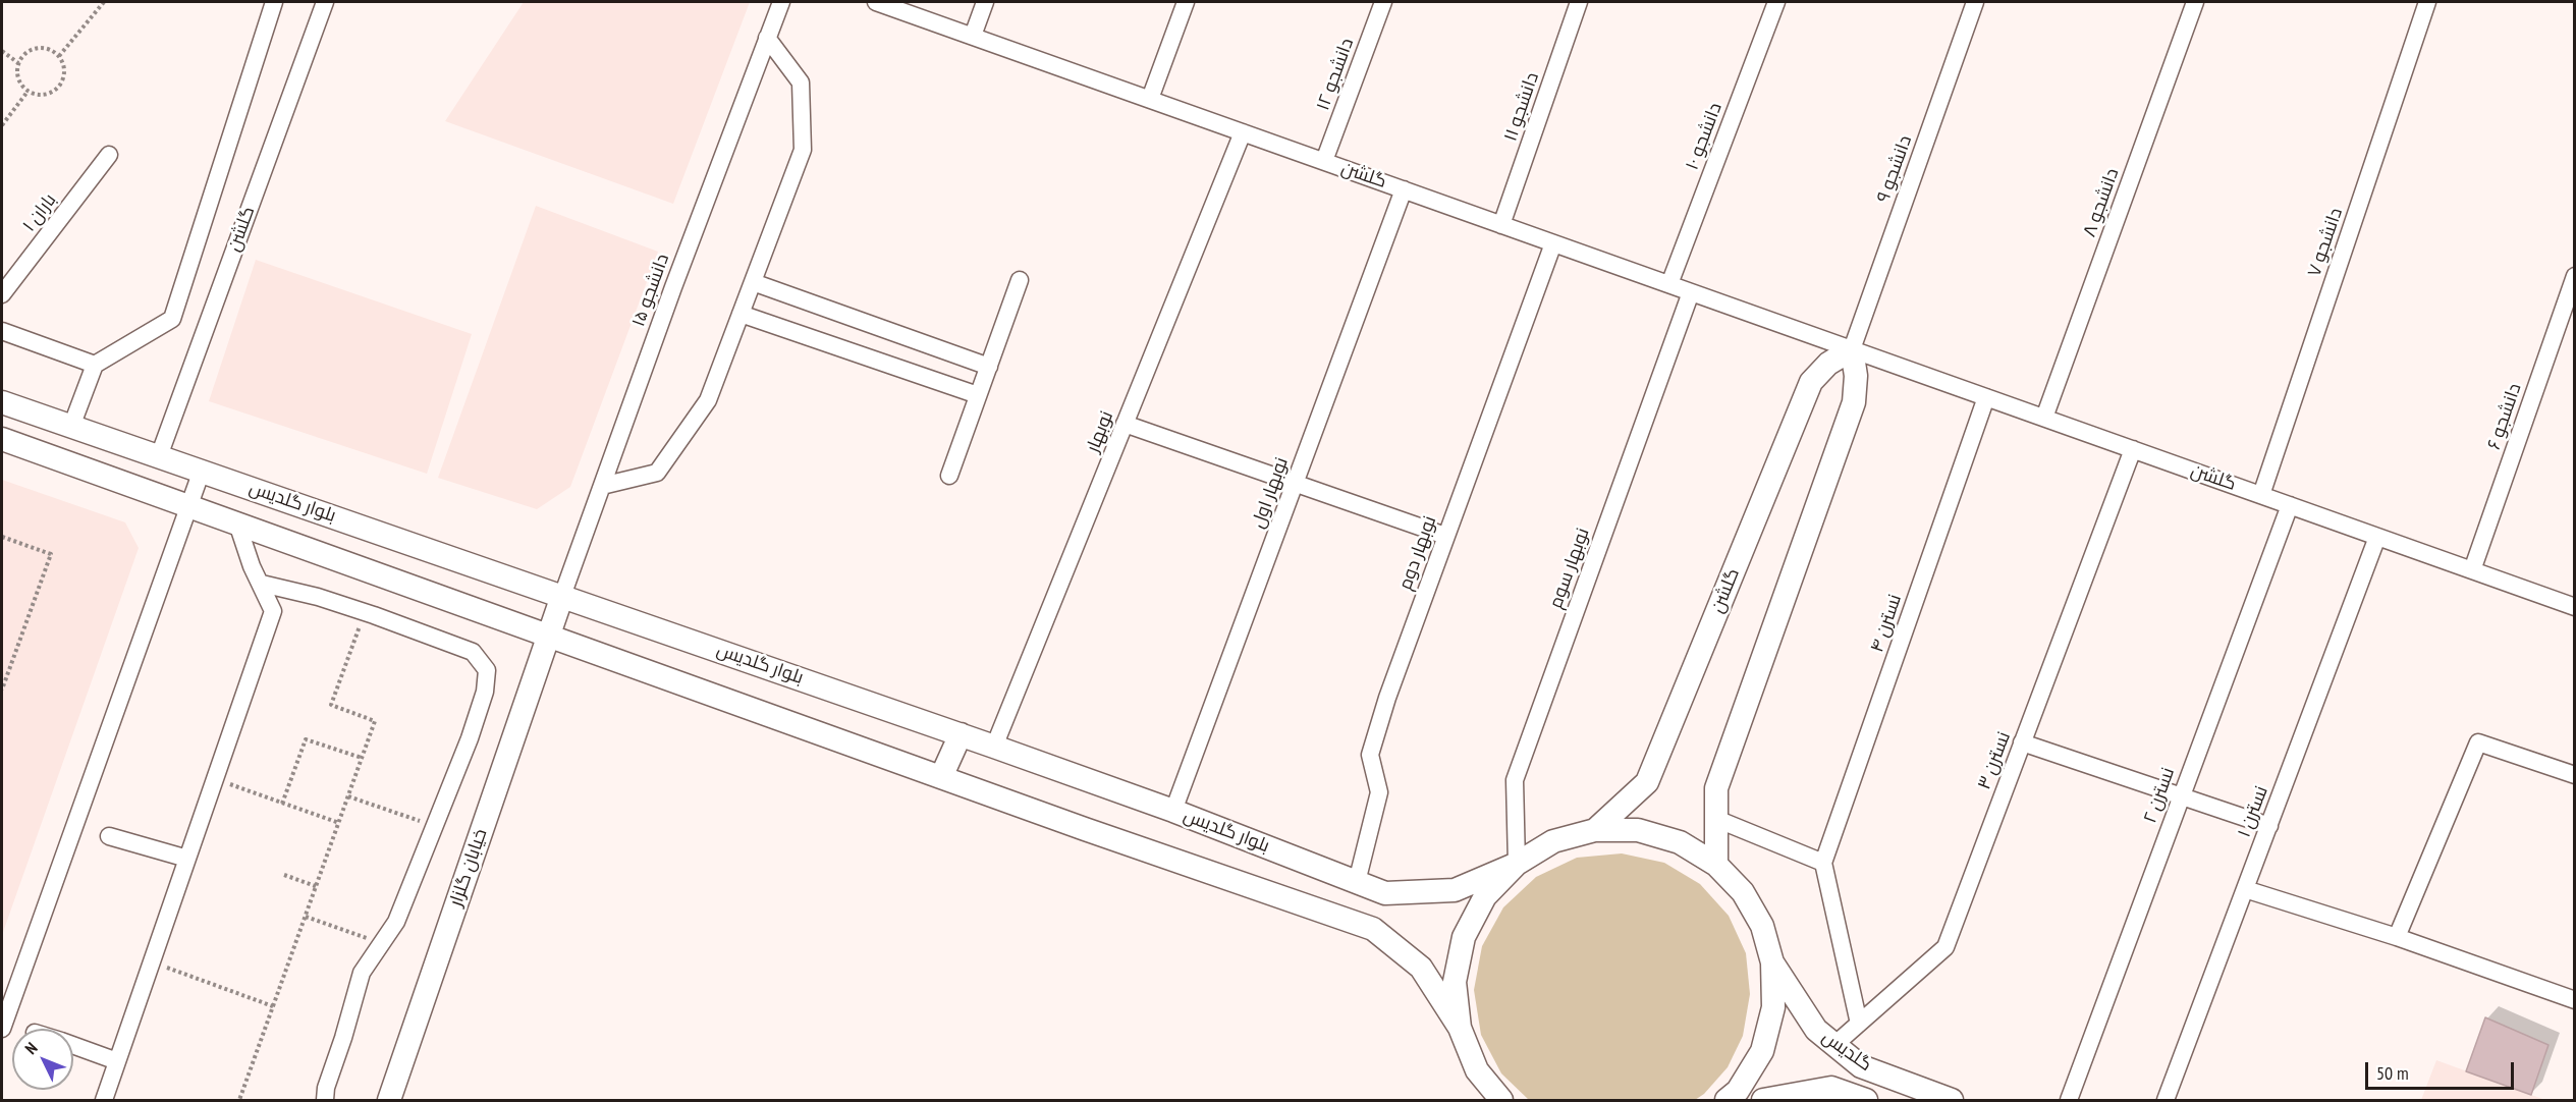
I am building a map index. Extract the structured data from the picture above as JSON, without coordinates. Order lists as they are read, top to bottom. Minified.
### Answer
{"streets":{"main road":["گلشن","بلوار گلدیس","خیابان گلزار","گلدیس"],"street":["دانشجو ۱۲","دانشجو ۱۱","دانشجو ۱۰","دانشجو ۹","دانشجو ۸","باران ۱","دانشجو ۷","دانشجو ۱۵","دانشجو ۶","نوبهار","نوبهار اول","نوبهار دوم","نوبهار سوم","نسترن ۴","نسترن ۳","نسترن ۲","نسترن ۱"]},"crossings":[["دانشجو ۱۲","گلشن"],["دانشجو ۱۱","گلشن"],["دانشجو ۱۰","گلشن"],["دانشجو ۹","گلشن"],["گلشن","دانشجو ۸"],["گلشن","دانشجو ۷"],["گلشن","دانشجو ۶"],["گلشن","نوبهار"],["گلشن","نوبهار اول"],["گلشن","بلوار گلدیس"],["گلشن","نوبهار دوم"],["گلشن","نوبهار سوم"],["گلشن","نسترن ۴"],["گلشن","نسترن ۳"],["گلشن","نسترن ۲"],["گلشن","نسترن ۱"],["دانشجو ۱۵","بلوار گلدیس"],["دانشجو ۱۵","خیابان گلزار"],["نوبهار","بلوار گلدیس"],["نوبهار اول","بلوار گلدیس"],["بلوار گلدیس","نوبهار دوم"],["بلوار گلدیس","نوبهار سوم"],["بلوار گلدیس","خیابان گلزار"],["نسترن ۳","گلدیس"]],"scale_bar":"50 m","north":"top left"}
